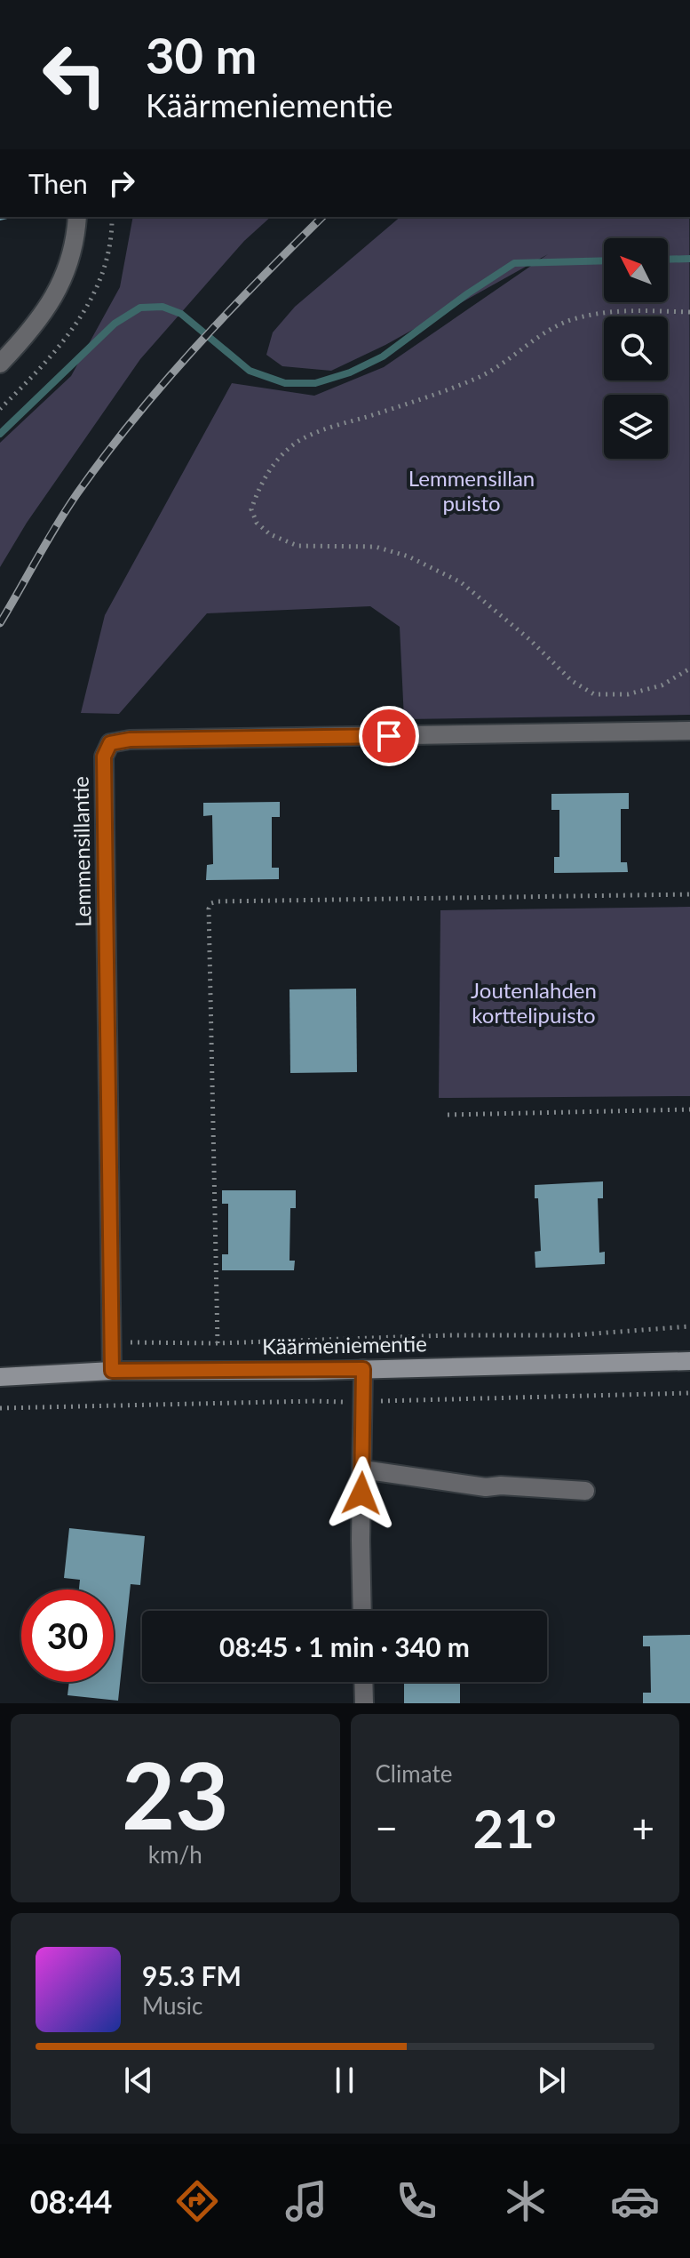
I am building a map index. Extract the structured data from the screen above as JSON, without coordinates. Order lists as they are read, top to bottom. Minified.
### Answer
{"streets":{"street":["Lemmensillantie","Käärmeniementie"]},"crossings":[["Lemmensillantie","Käärmeniementie"]],"parks":["Lemmensillan puisto","Joutenlahden korttelipuisto"],"north":"top left","page":{"turn":["30 m","Käärmeniementie"],"then":"Then","limit":"30","trip":"08:45 · 1 min · 340 m","tile":[["23","km/h"],"Climate"],"heat":["−","21°","+"],"song":["95.3 FM","Music"],"tabs":"08:44"}}
